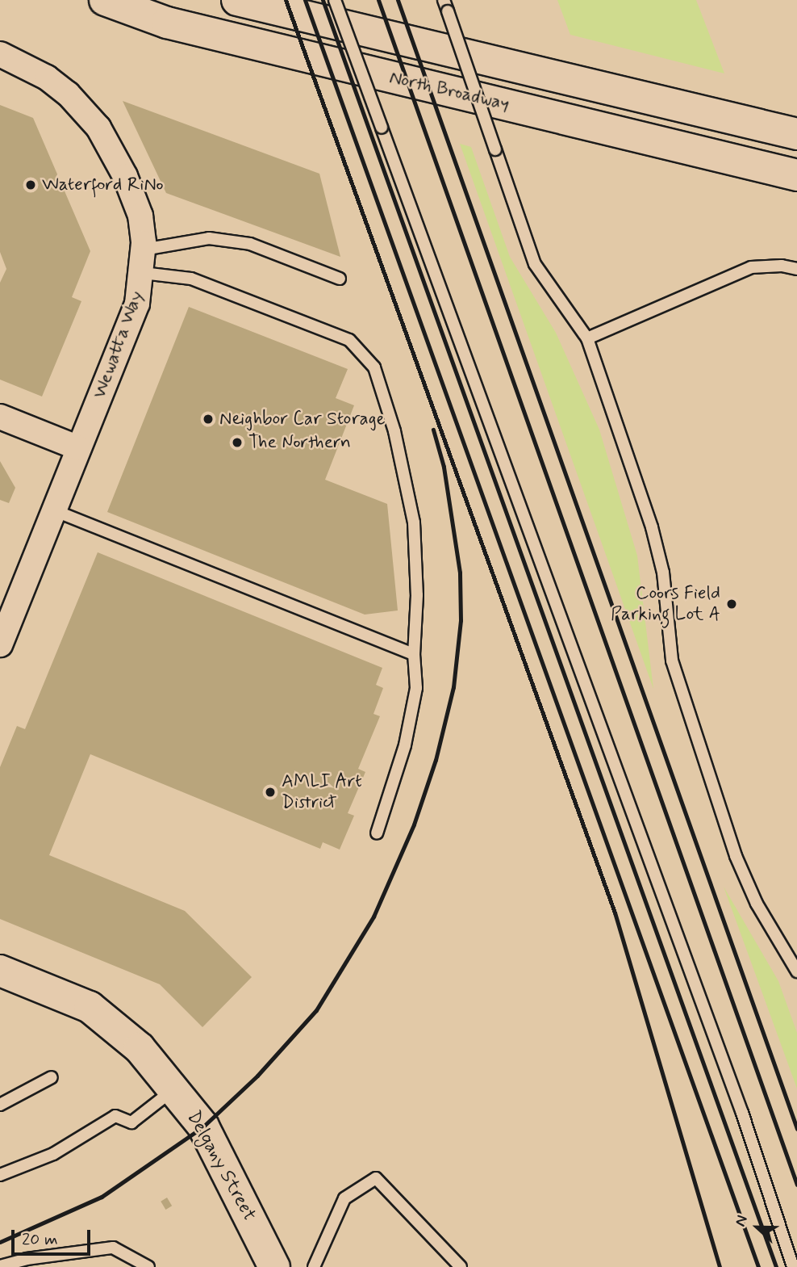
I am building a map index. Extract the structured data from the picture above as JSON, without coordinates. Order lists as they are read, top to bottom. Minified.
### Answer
{"streets":{"main road":["North Broadway","Delgany Street"],"street":["Wewatta Way"]},"places":["Waterford RiNo","Neighbor Car Storage","The Northern","Coors Field Parking Lot A","AMLI Art District"],"scale_bar":"20 m","north":"left"}
